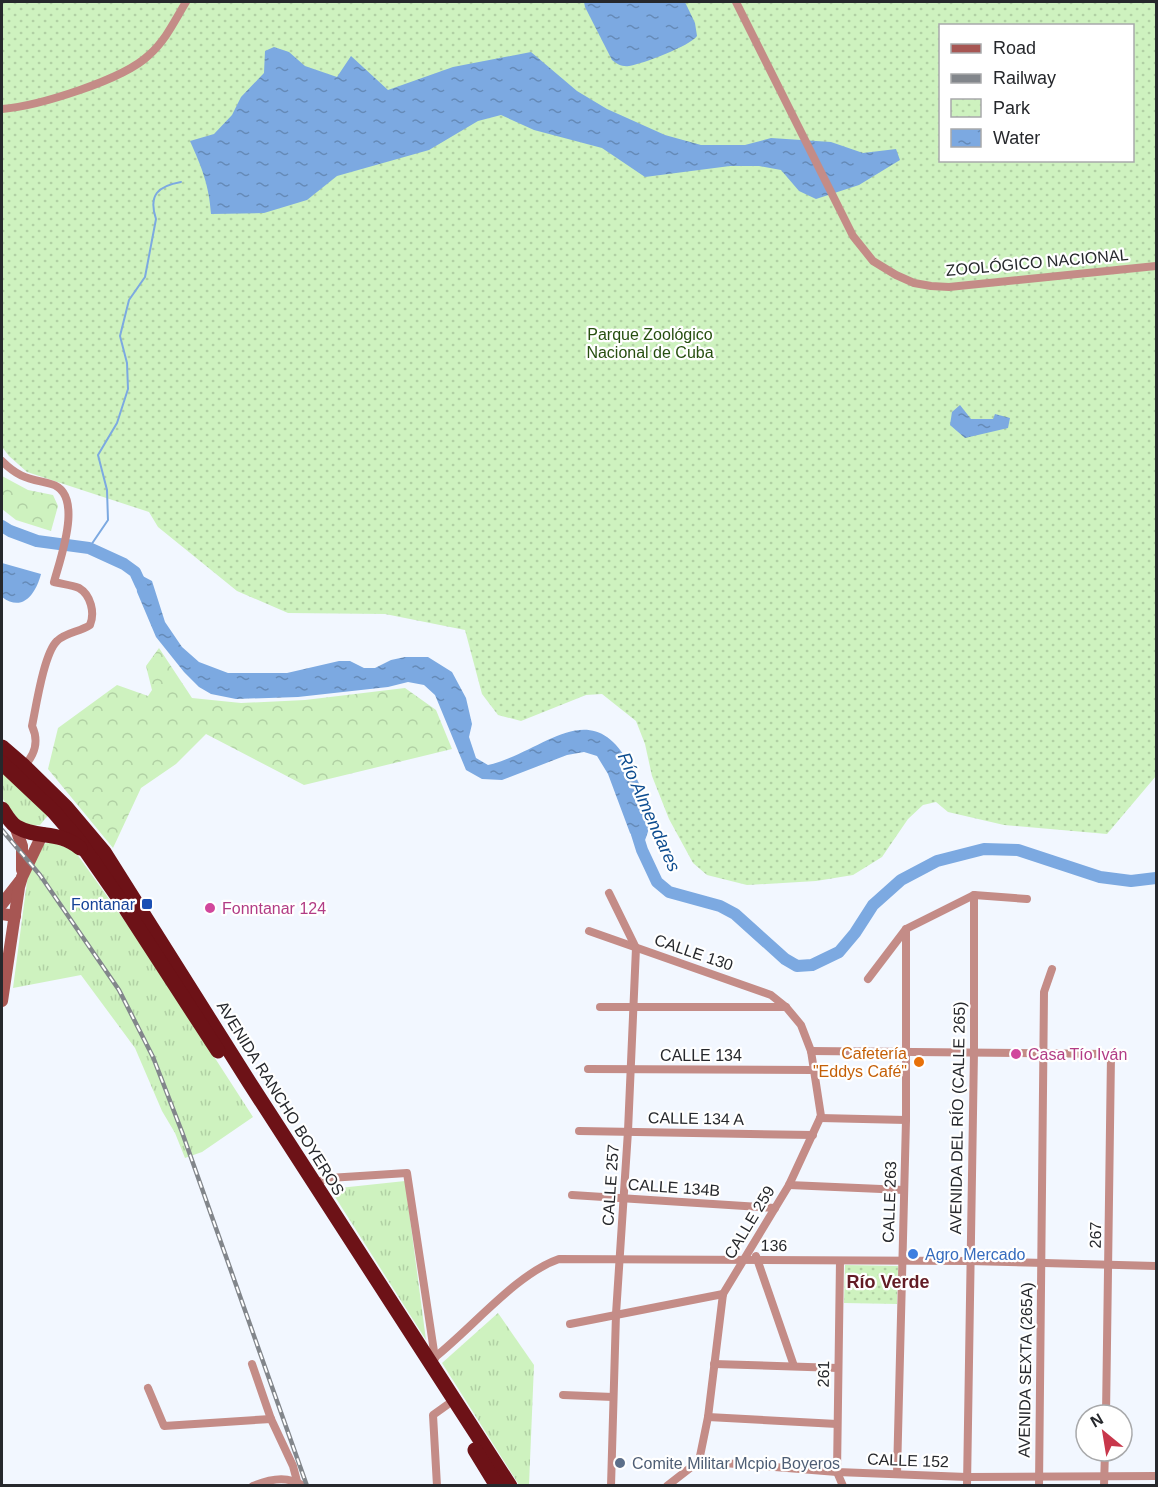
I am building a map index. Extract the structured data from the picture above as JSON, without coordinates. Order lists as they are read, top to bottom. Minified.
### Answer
{"streets":{"highway":["AVENIDA RANCHO BOYEROS"],"street":["ZOOLÓGICO NACIONAL","CALLE 130","CALLE 134","CALLE 134 A","AVENIDA DEL RÍO (CALLE 265)","CALLE 257","CALLE 134B","CALLE 263","CALLE 259","267","136","AVENIDA SEXTA (265A)","261","CALLE 152"]},"crossings":[["CALLE 130","CALLE 257"],["CALLE 130","CALLE 259"],["CALLE 134","CALLE 257"],["CALLE 134","CALLE 259"],["AVENIDA RANCHO BOYEROS","136"],["CALLE 134 A","CALLE 257"],["CALLE 134 A","CALLE 259"],["AVENIDA DEL RÍO (CALLE 265)","136"],["AVENIDA DEL RÍO (CALLE 265)","CALLE 152"],["CALLE 257","CALLE 134B"],["CALLE 257","136"],["CALLE 134B","CALLE 259"],["CALLE 263","136"],["CALLE 263","CALLE 152"],["CALLE 259","136"],["CALLE 259","CALLE 152"],["267","136"],["267","AVENIDA SEXTA (265A)"],["136","AVENIDA SEXTA (265A)"],["136","261"],["AVENIDA SEXTA (265A)","CALLE 152"],["261","CALLE 152"]],"districts":["Río Verde"],"water":["Río Almendares"],"parks":["Parque Zoológico Nacional de Cuba"],"places":{"transit":["Fontanar"],"other":["Fonntanar 124","Casa Tío Iván","Cafetería \"Eddys Café\"","Agro Mercado","Comite Militar Mcpio Boyeros"]},"legend":["Road","Railway","Park","Water"],"north":"top left"}
